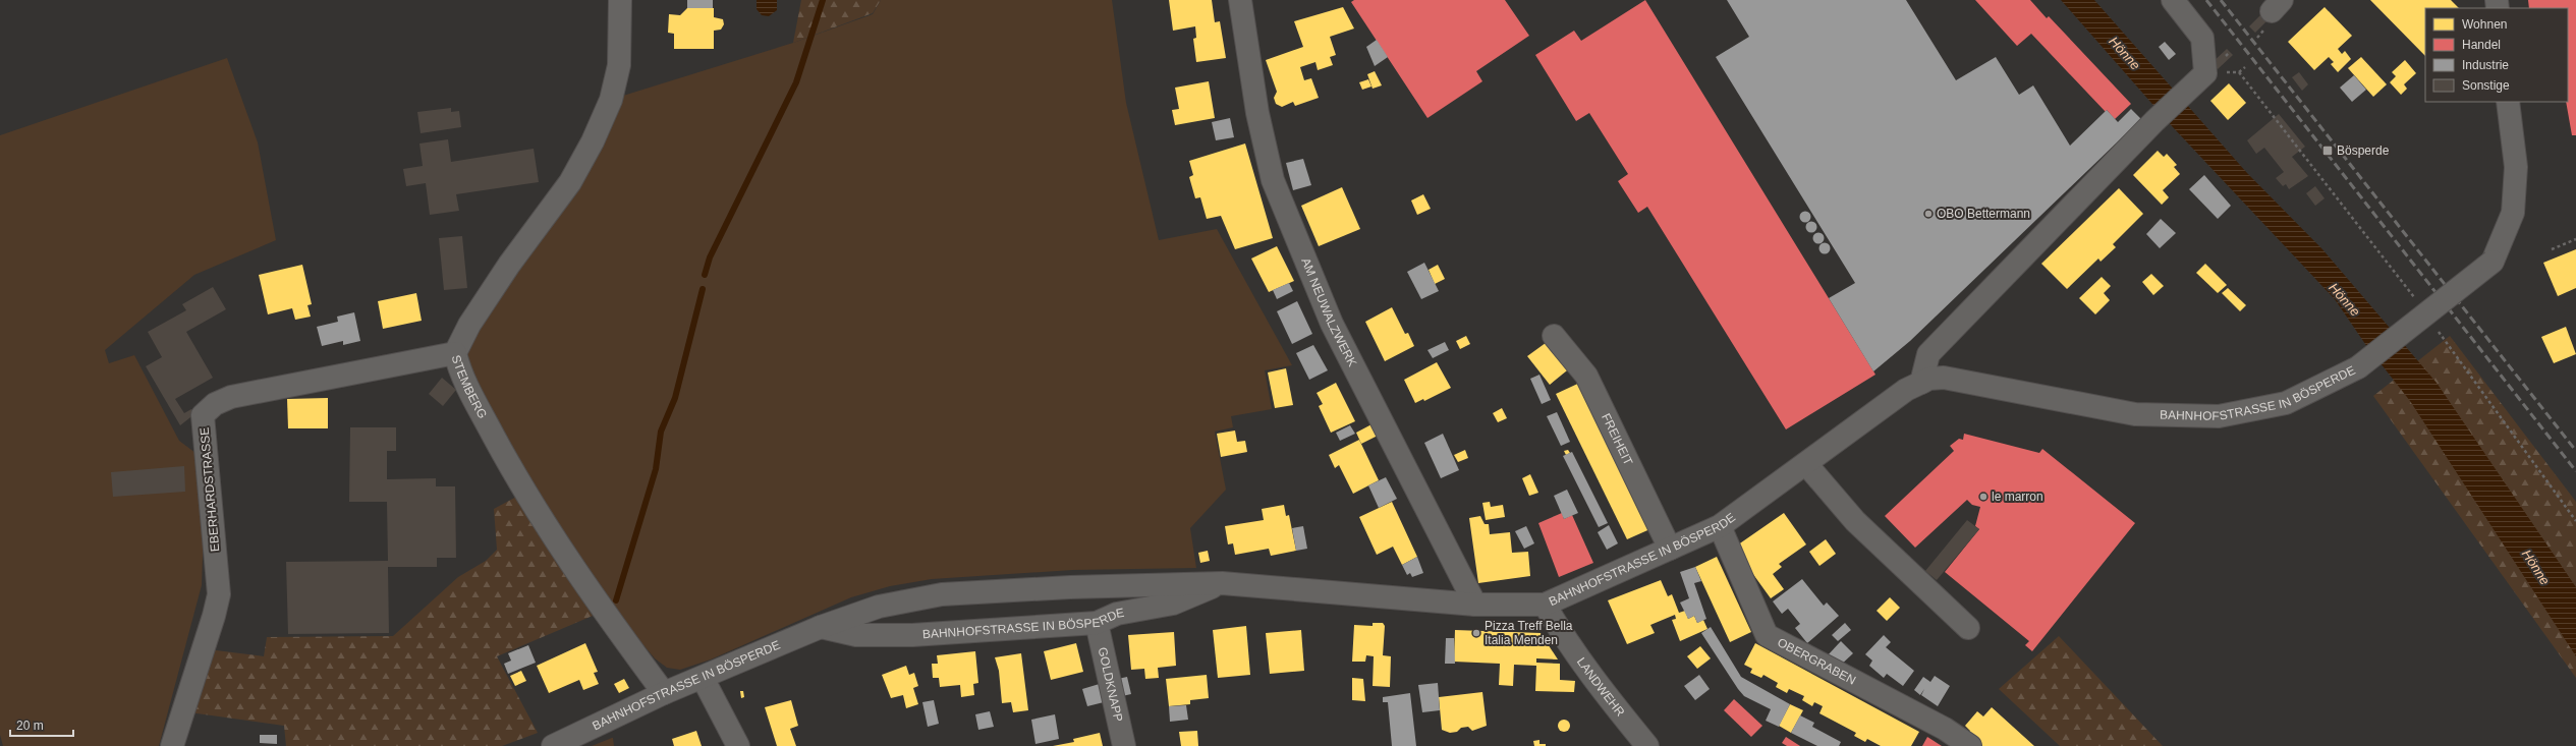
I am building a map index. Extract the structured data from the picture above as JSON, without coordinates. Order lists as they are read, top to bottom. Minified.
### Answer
{"streets":{"street":["AM NEUWALZWERK","STEMBERG","BAHNHOFSTRASSE IN BÖSPERDE","FREIHEIT","EBERHARDSTRASSE","OBERGRABEN","GOLDKNAPP","LANDWEHR"]},"crossings":[["AM NEUWALZWERK","BAHNHOFSTRASSE IN BÖSPERDE"],["STEMBERG","BAHNHOFSTRASSE IN BÖSPERDE"],["STEMBERG","EBERHARDSTRASSE"],["BAHNHOFSTRASSE IN BÖSPERDE","FREIHEIT"],["BAHNHOFSTRASSE IN BÖSPERDE","OBERGRABEN"],["BAHNHOFSTRASSE IN BÖSPERDE","GOLDKNAPP"],["BAHNHOFSTRASSE IN BÖSPERDE","LANDWEHR"]],"water":["Hönne"],"places":{"transit":["Bösperde"],"other":["OBO Bettermann","le marron","Pizza Treff Bella Italia Menden"]},"legend":["Wohnen","Handel","Industrie","Sonstige"],"scale_bar":"20 m"}
